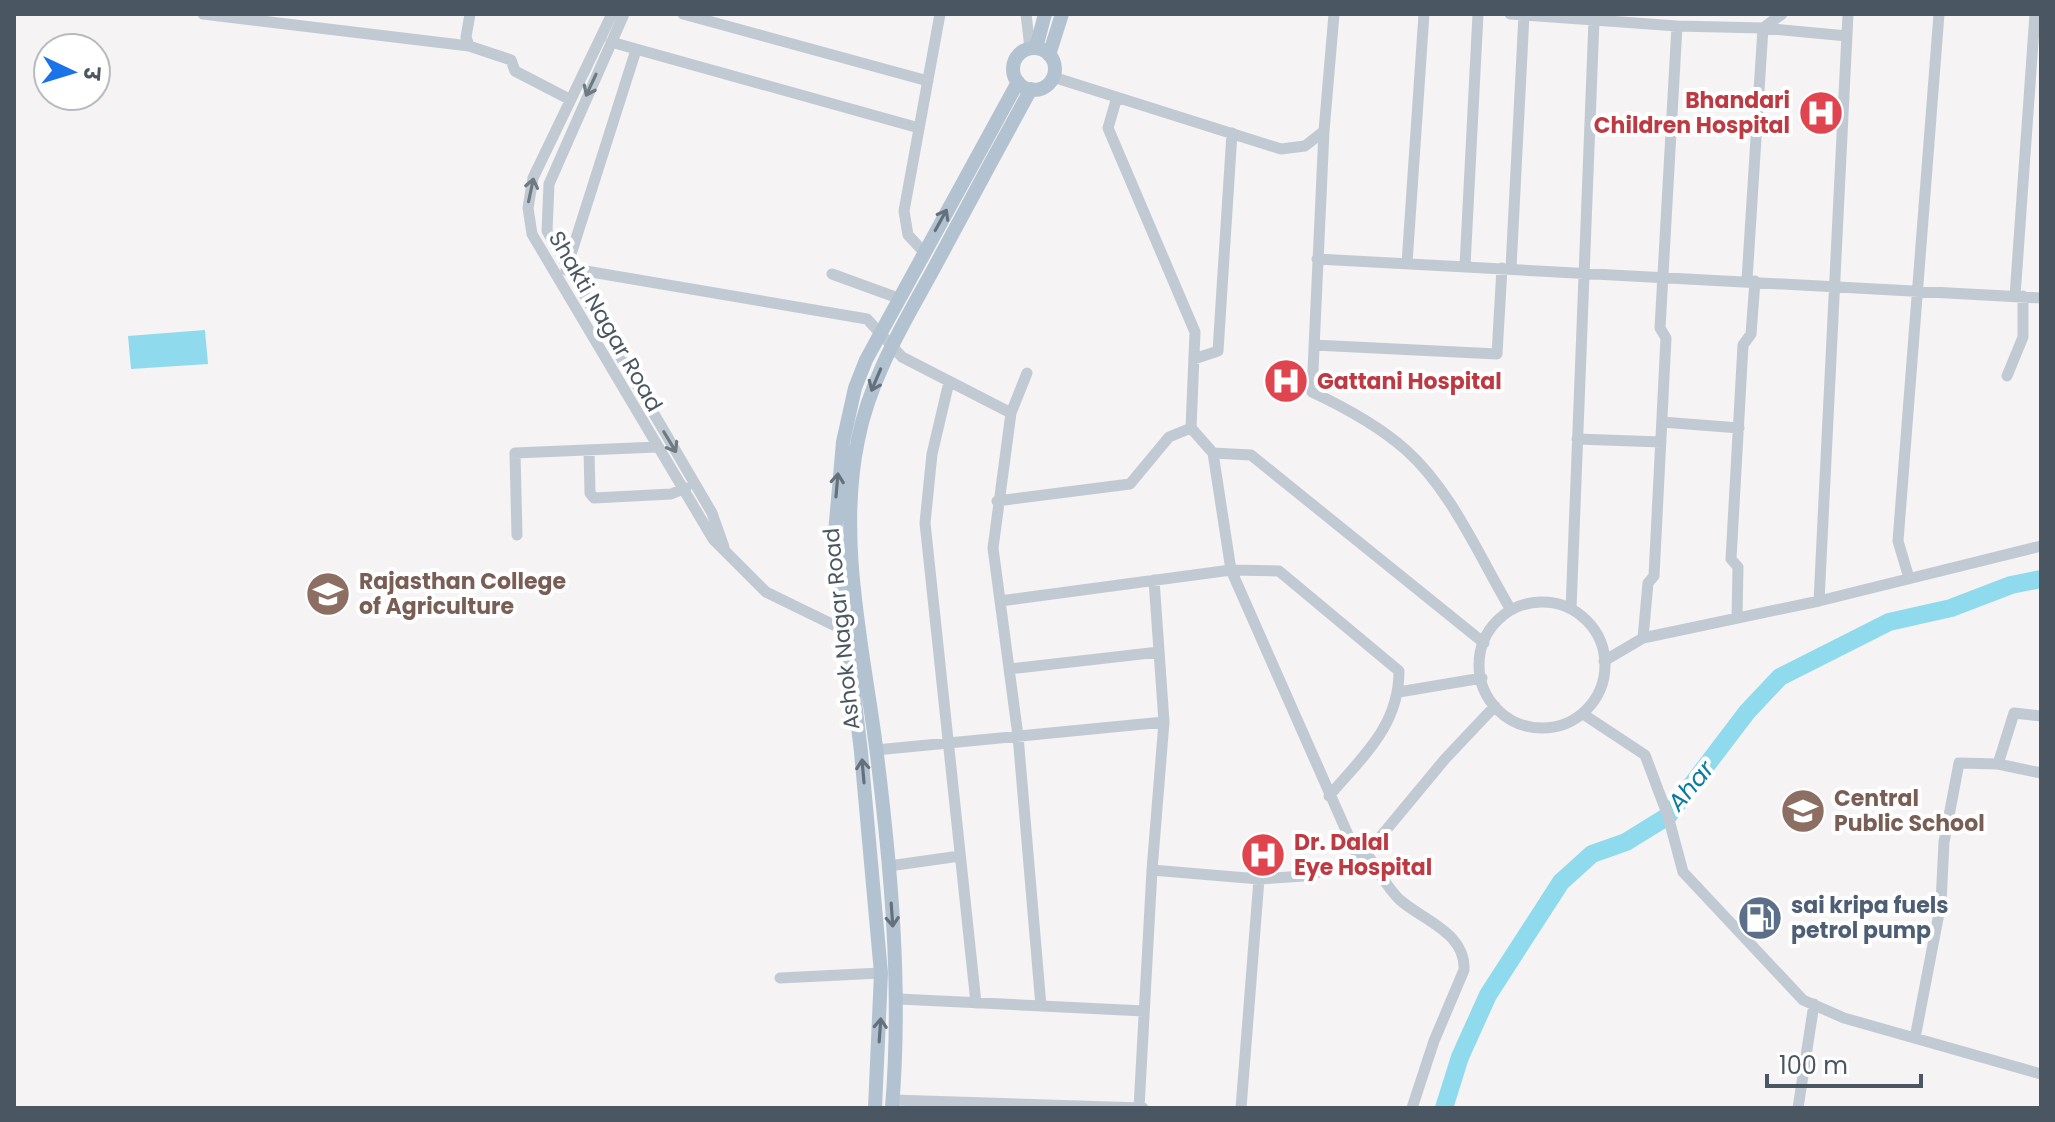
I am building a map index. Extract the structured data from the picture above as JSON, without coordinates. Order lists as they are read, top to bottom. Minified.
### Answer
{"streets":{"main road":["Ashok Nagar Road"],"street":["Shakti Nagar Road"]},"crossings":[["Shakti Nagar Road","Ashok Nagar Road"]],"water":["Ahar"],"places":{"hospital":["Bhandari Children Hospital","Gattani Hospital","Dr. Dalal Eye Hospital"],"school or university":["Rajasthan College of Agriculture","Central Public School"],"fuel station":["sai kripa fuels petrol pump"]},"scale_bar":"100 m","north":"right"}
